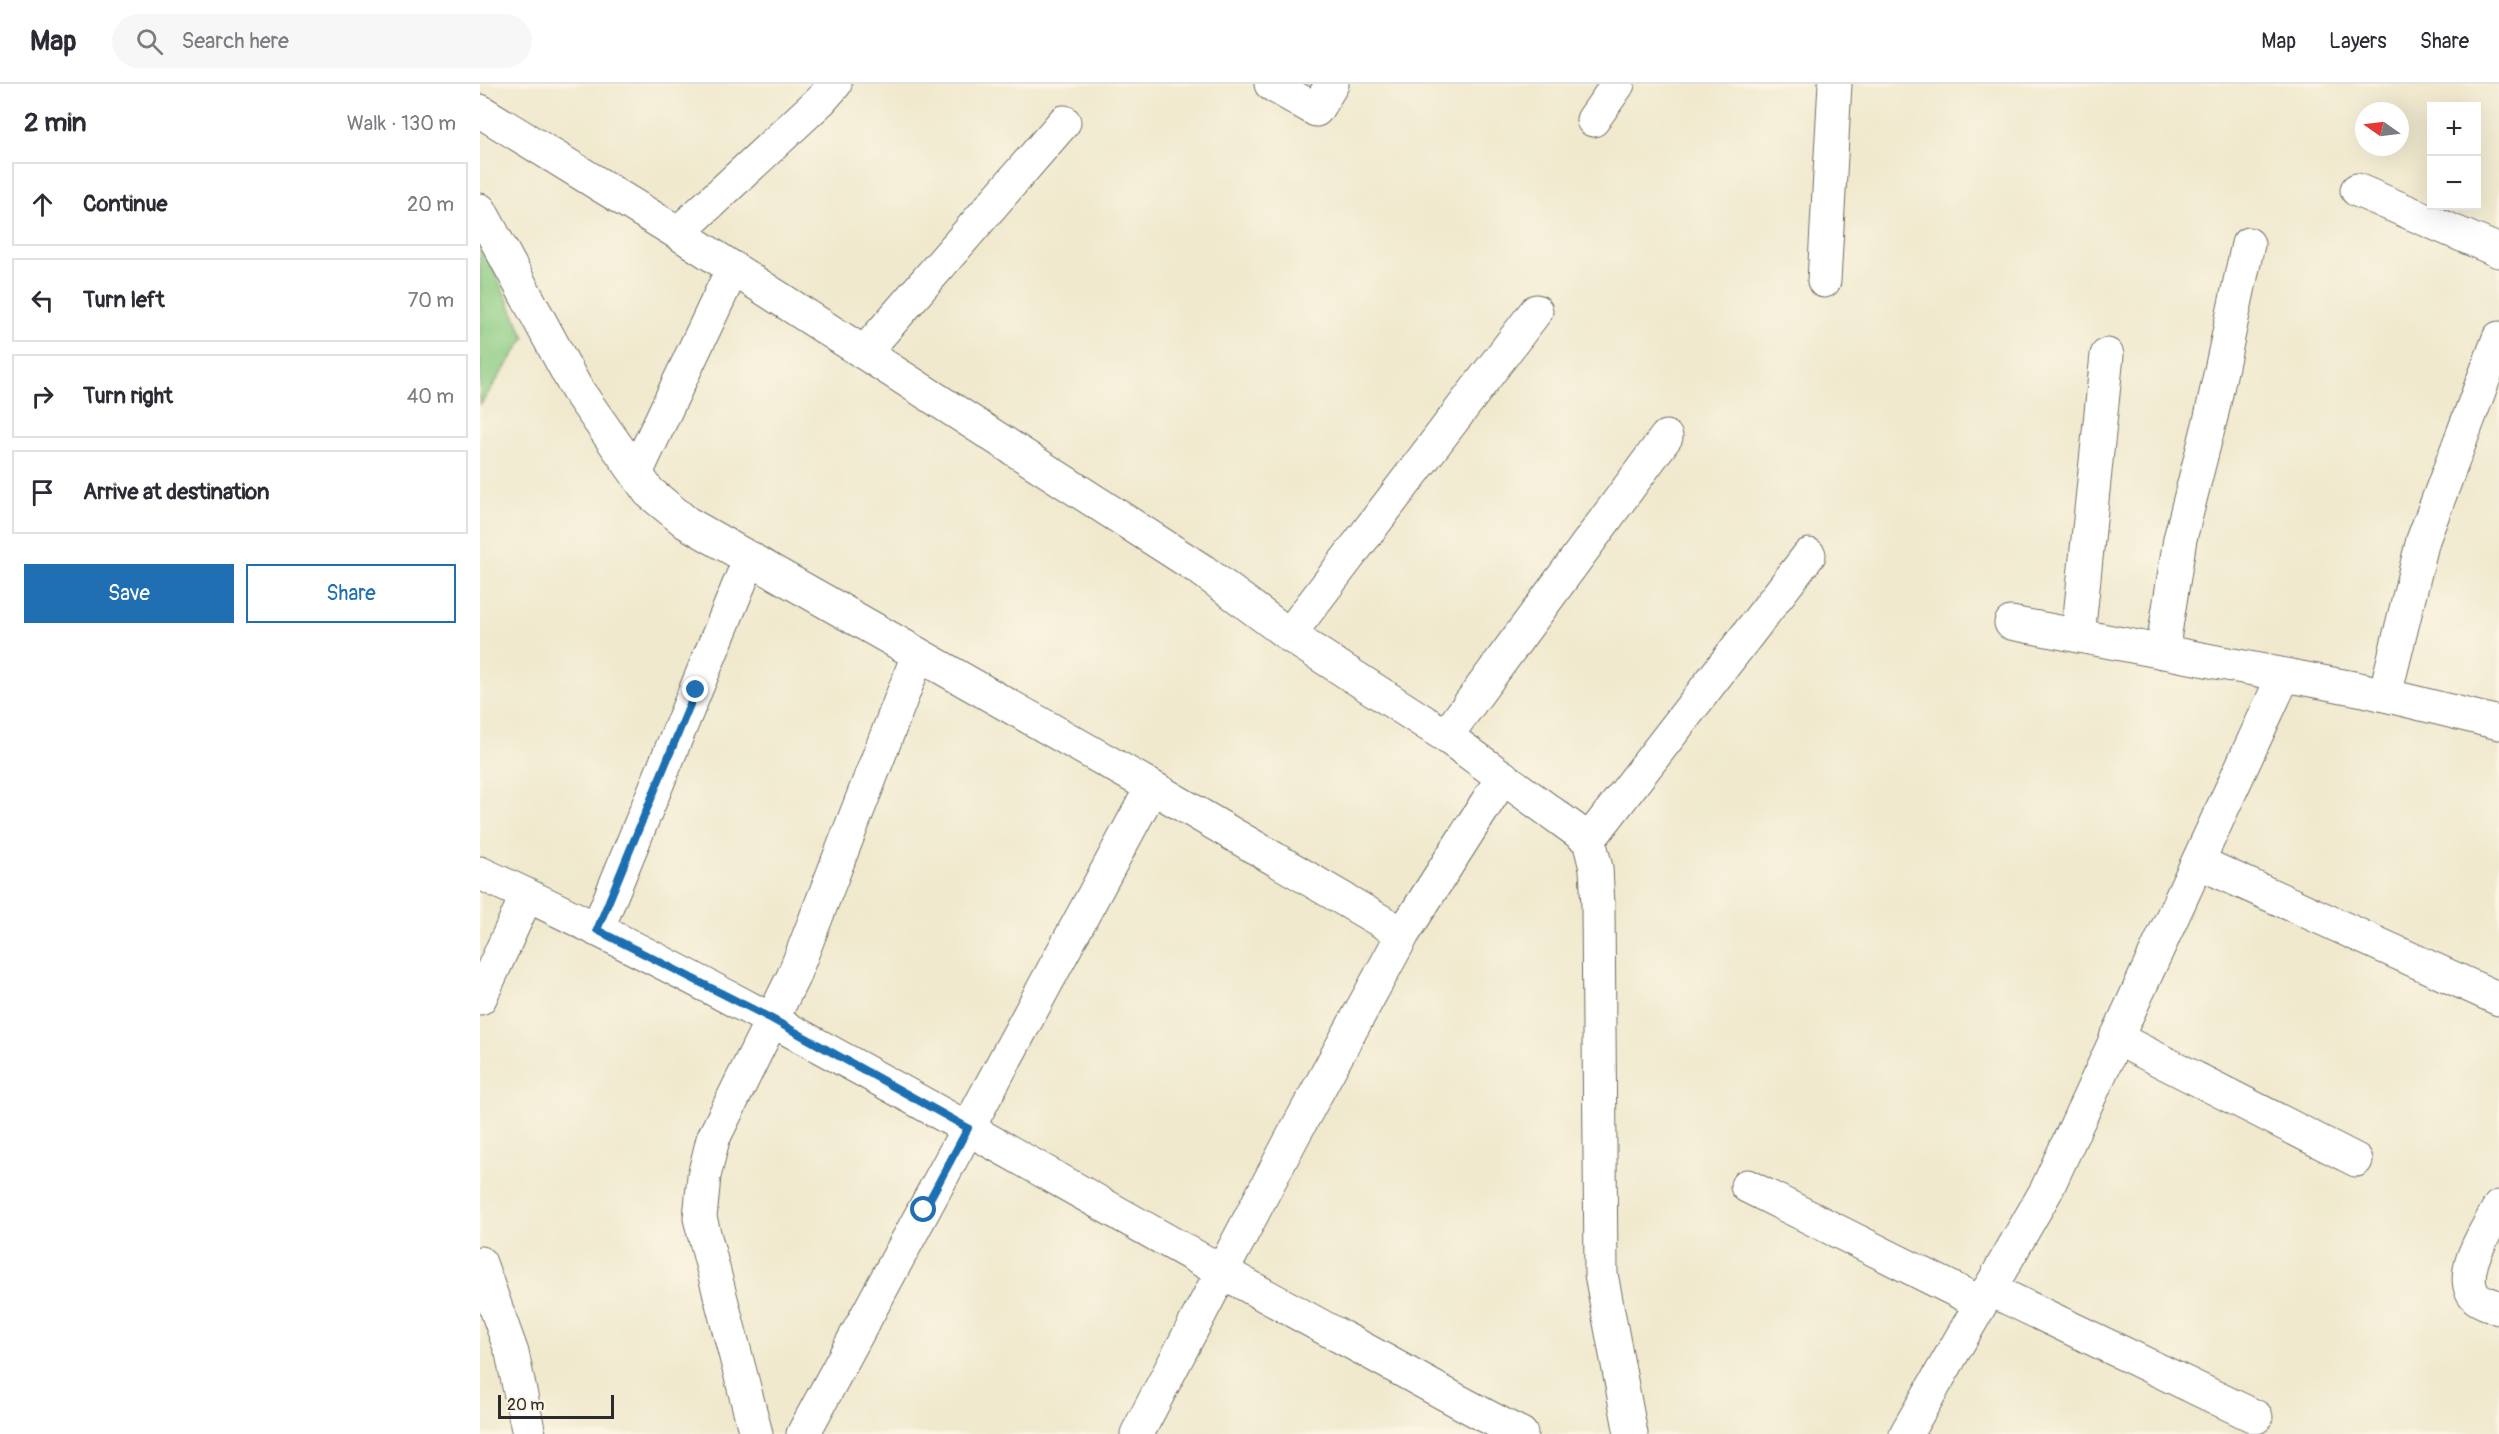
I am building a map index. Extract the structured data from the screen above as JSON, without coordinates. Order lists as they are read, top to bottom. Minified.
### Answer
{"scale_bar":"20 m","north":"left","page":{"header":"Map","search":"Search here","nav":["Map","Layers","Share"],"heading":["2 min","Walk · 130 m"],"map_buttons":["+","−"],"list":[["Continue","20 m"],["Turn left","70 m"],["Turn right","40 m"],"Arrive at destination"],"buttons":["Save","Share"],"scale":"20 m"}}
